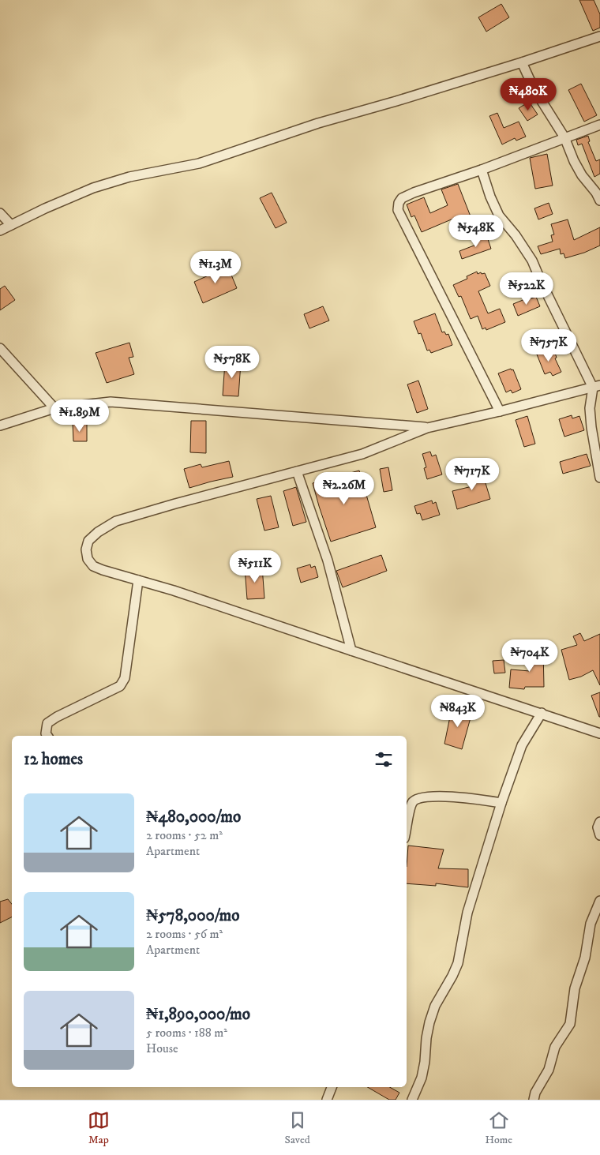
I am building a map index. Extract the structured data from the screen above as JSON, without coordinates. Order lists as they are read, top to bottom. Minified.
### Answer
{"page":{"price":["₦480K","₦548K","₦1.3M","₦522K","₦757K","₦578K","₦1.89M","₦717K","₦2.26M","₦511K","₦704K","₦843K"],"heading":"12 homes","list":[{"name":"₦480,000/mo","note":"2 rooms · 52 m² · Apartment"},{"name":"₦578,000/mo","note":"2 rooms · 56 m² · Apartment"},{"name":"₦1,890,000/mo","note":"5 rooms · 188 m² · House"}],"tabs":["Map","Saved","Home"]}}
